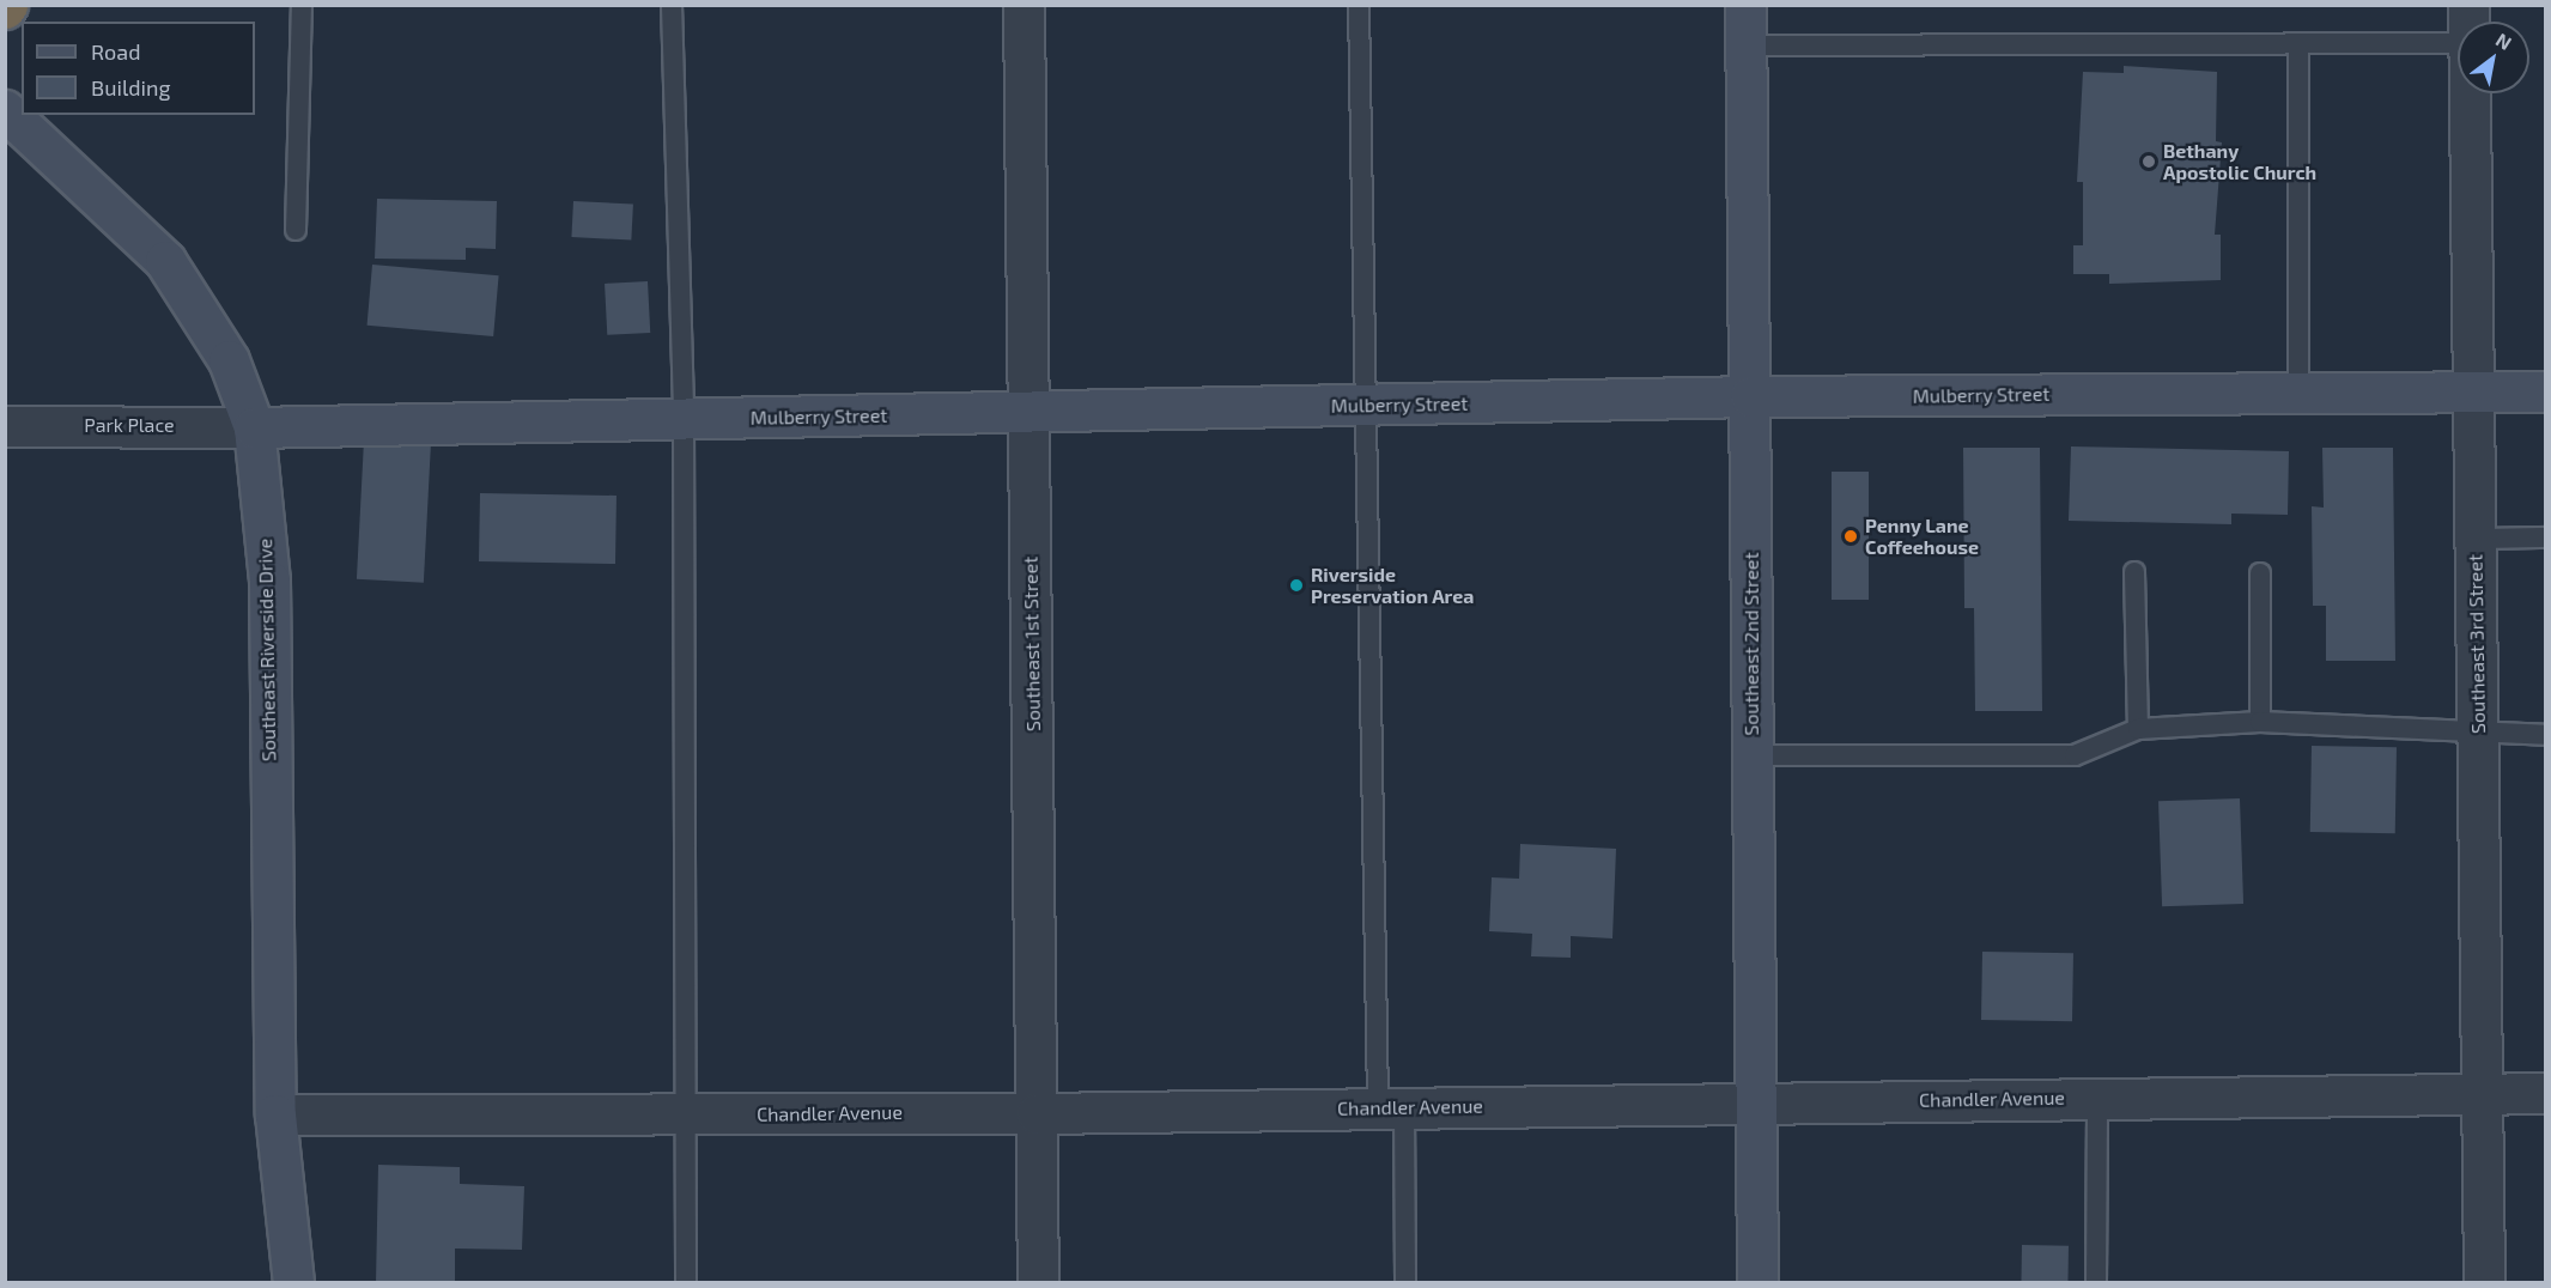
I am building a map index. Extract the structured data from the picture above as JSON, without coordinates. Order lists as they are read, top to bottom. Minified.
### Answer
{"streets":{"street":["Mulberry Street","Park Place","Southeast 1st Street","Southeast 2nd Street","Southeast 3rd Street","Southeast Riverside Drive","Chandler Avenue"]},"crossings":[["Mulberry Street","Park Place"],["Mulberry Street","Southeast 1st Street"],["Mulberry Street","Southeast 2nd Street"],["Mulberry Street","Southeast 3rd Street"],["Mulberry Street","Southeast Riverside Drive"],["Park Place","Southeast Riverside Drive"],["Southeast 1st Street","Chandler Avenue"],["Southeast 2nd Street","Chandler Avenue"],["Southeast 3rd Street","Chandler Avenue"],["Southeast Riverside Drive","Chandler Avenue"]],"places":["Bethany Apostolic Church","Penny Lane Coffeehouse","Riverside Preservation Area"],"legend":["Road","Building"],"north":"top right"}
